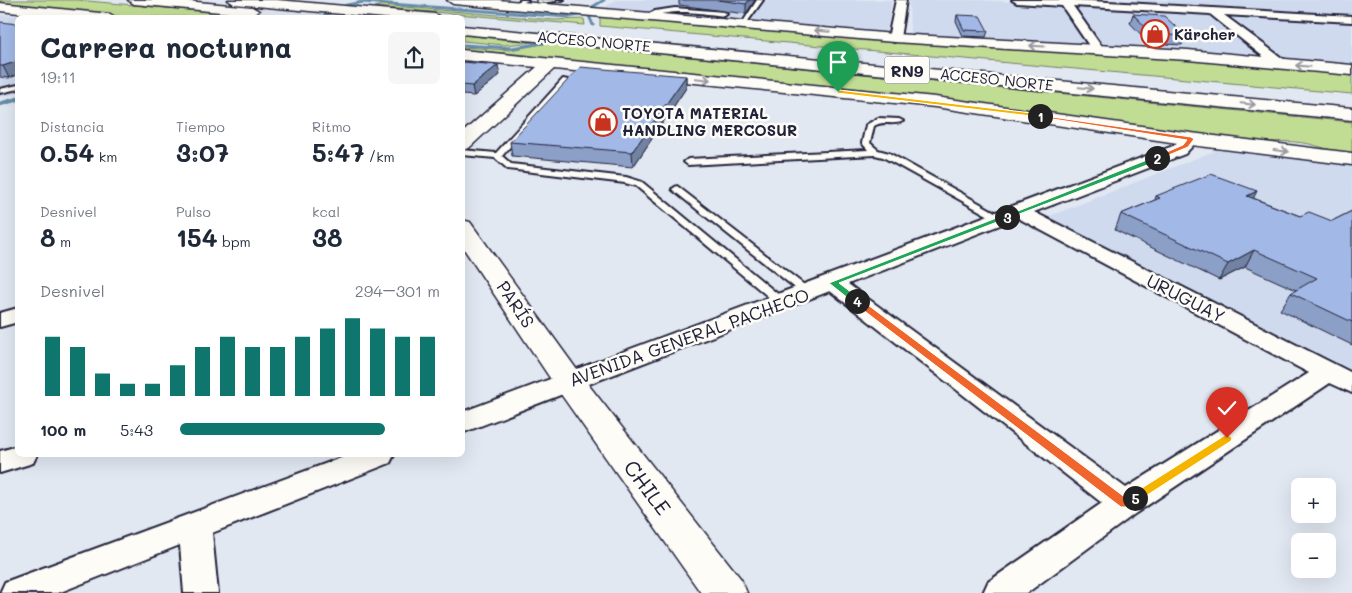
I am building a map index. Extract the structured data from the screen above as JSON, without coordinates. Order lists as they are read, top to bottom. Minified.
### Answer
{"streets":{"main road":["ACCESO NORTE","RN9","PARÍS","CHILE"],"street":["URUGUAY","AVENIDA GENERAL PACHECO"]},"crossings":[["URUGUAY","AVENIDA GENERAL PACHECO"],["PARÍS","AVENIDA GENERAL PACHECO"],["PARÍS","CHILE"],["AVENIDA GENERAL PACHECO","CHILE"]],"places":{"shop":["Kärcher","TOYOTA MATERIAL HANDLING MERCOSUR"]},"page":{"heading":["Carrera nocturna","19:11"],"stats":[["Distancia","0.54 km"],["Tiempo","3:07"],["Ritmo","5:47 /km"],["Desnivel","8 m"],["Pulso","154 bpm"],["kcal","38"]],"pins":["1","2","3","4","5"],"chart":["Desnivel","294–301 m"],"list":[{"name":"100 m","note":"5:43"}],"map_buttons":["+","−"]}}
